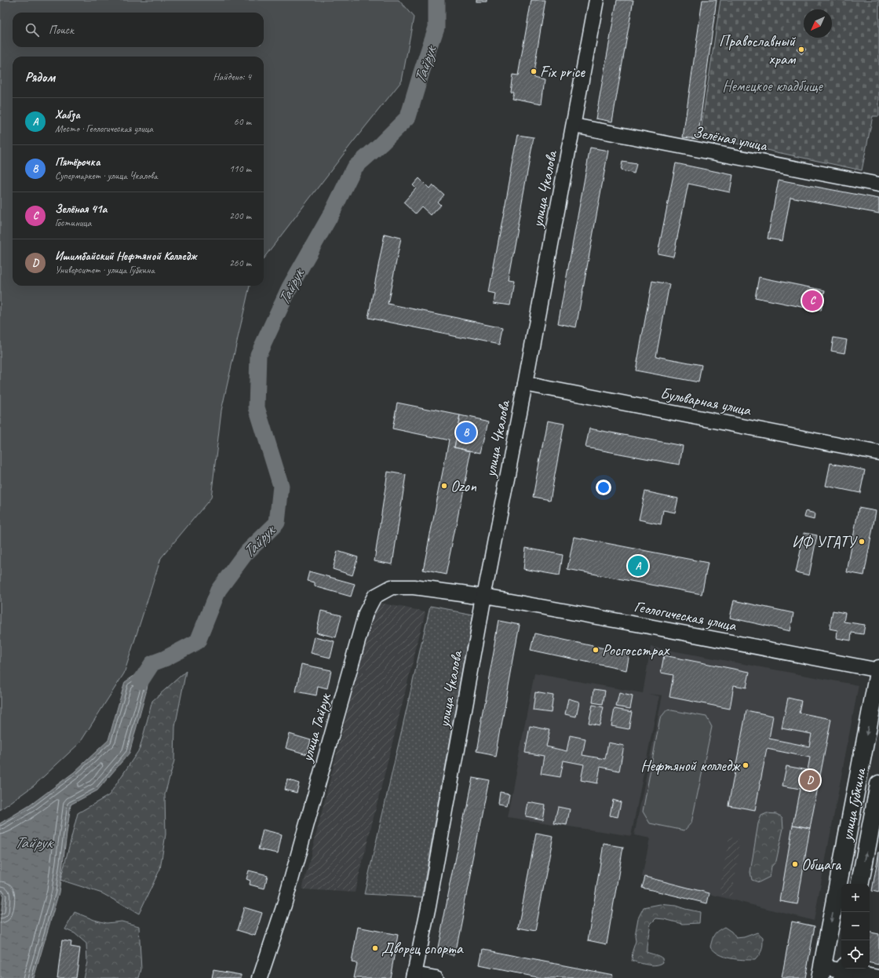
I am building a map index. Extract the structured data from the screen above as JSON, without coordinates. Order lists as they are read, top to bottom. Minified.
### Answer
{"streets":{"main road":["улица Губкина"],"street":["Зелёная улица","улица Чкалова","Бульварная улица","Геологическая улица","улица Тайрук"]},"crossings":[["Зелёная улица","улица Чкалова"],["улица Чкалова","Бульварная улица"],["улица Чкалова","Геологическая улица"],["улица Чкалова","улица Тайрук"],["Геологическая улица","улица Тайрук"],["Геологическая улица","улица Губкина"]],"water":["Тайрук"],"parks":["Немецкое кладбище"],"places":["Православный храм","Fix price","Ozon","ИФ УГАТУ","Росгосстрах","Нефтяной колледж","Общага","Дворец спорта"],"north":"bottom left","page":{"search":"Поиск","heading":["Рядом","Найдено: 4"],"list":[{"mark":"A","name":"Хабза","note":"Место · Геологическая улица","value":"60 m"},{"mark":"B","name":"Пятёрочка","note":"Супермаркет · улица Чкалова","value":"110 m"},{"mark":"C","name":"Зелёная 41а","note":"Гостиница","value":"200 m"},{"mark":"D","name":"Ишимбайский Нефтяной Колледж","note":"Университет · улица Губкина","value":"260 m"}],"pins":["C","B","A","D"],"map_buttons":["+","−"]}}
